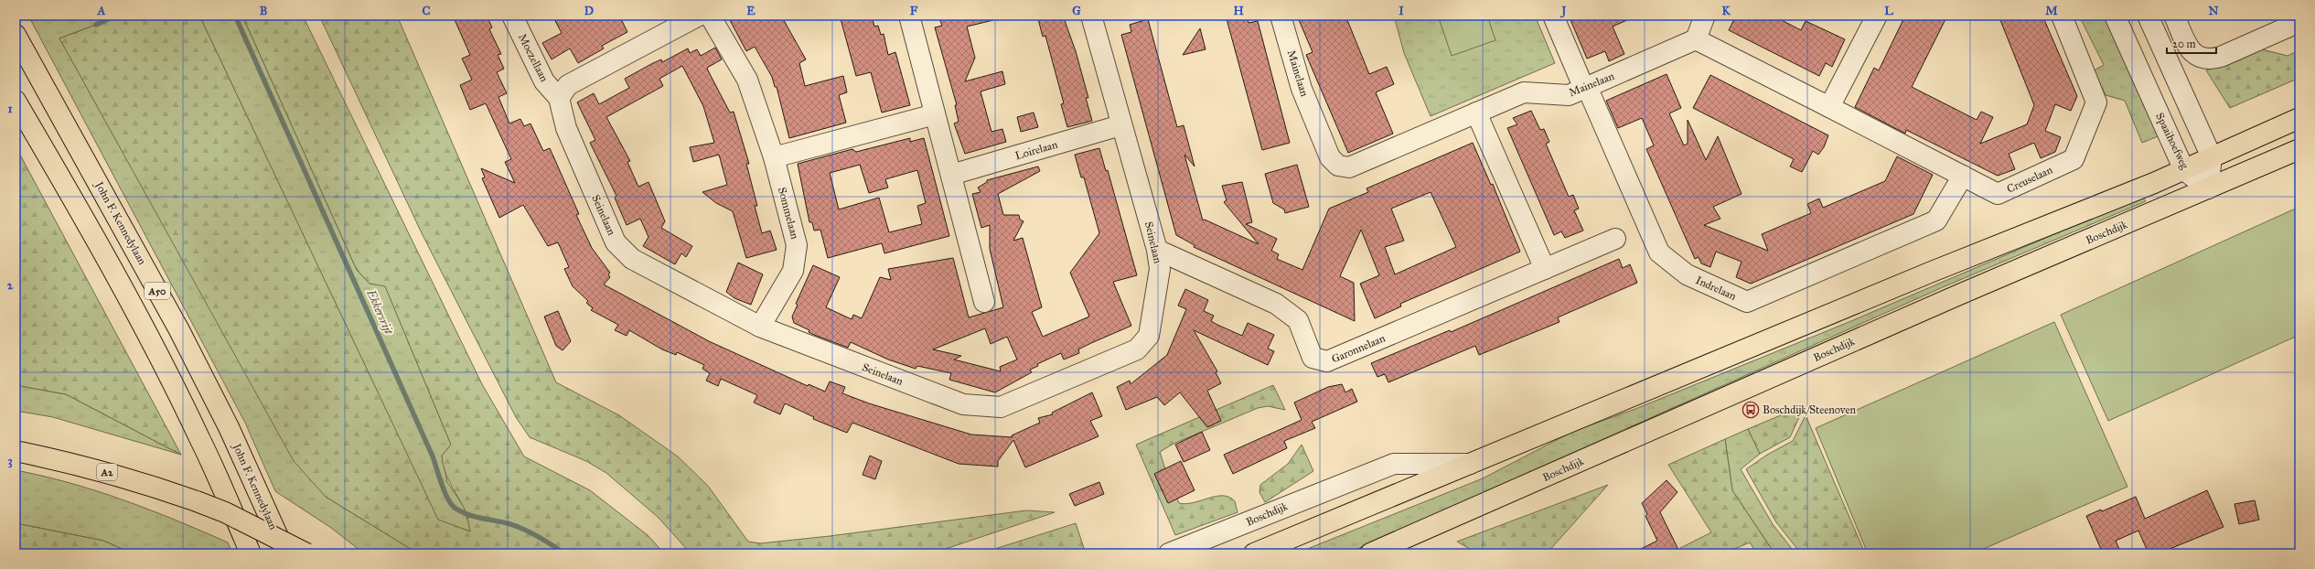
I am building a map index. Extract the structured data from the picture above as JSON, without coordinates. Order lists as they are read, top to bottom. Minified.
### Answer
{"streets":{"main road":["John F. Kennedylaan","Boschdijk","A50","A2"],"street":["Moezellaan","Mainelaan","Spaaihoefweg","Loirelaan","Creuselaan","Sommelaan","Seinelaan","Indrelaan","Garonnelaan"]},"crossings":[["Moezellaan","Seinelaan"],["Mainelaan","Indrelaan"],["Spaaihoefweg","Boschdijk"],["Loirelaan","Seinelaan"],["Creuselaan","Indrelaan"],["Sommelaan","Seinelaan"],["Seinelaan","Garonnelaan"]],"water":["Ekkersrijt"],"places":{"bus stop":["Boschdijk/Steenoven"]},"scale_bar":"20 m","grid":{"columns":["A","B","C","D","E","F","G","H","I","J","K","L","M","N"],"rows":["1","2","3"]}}
